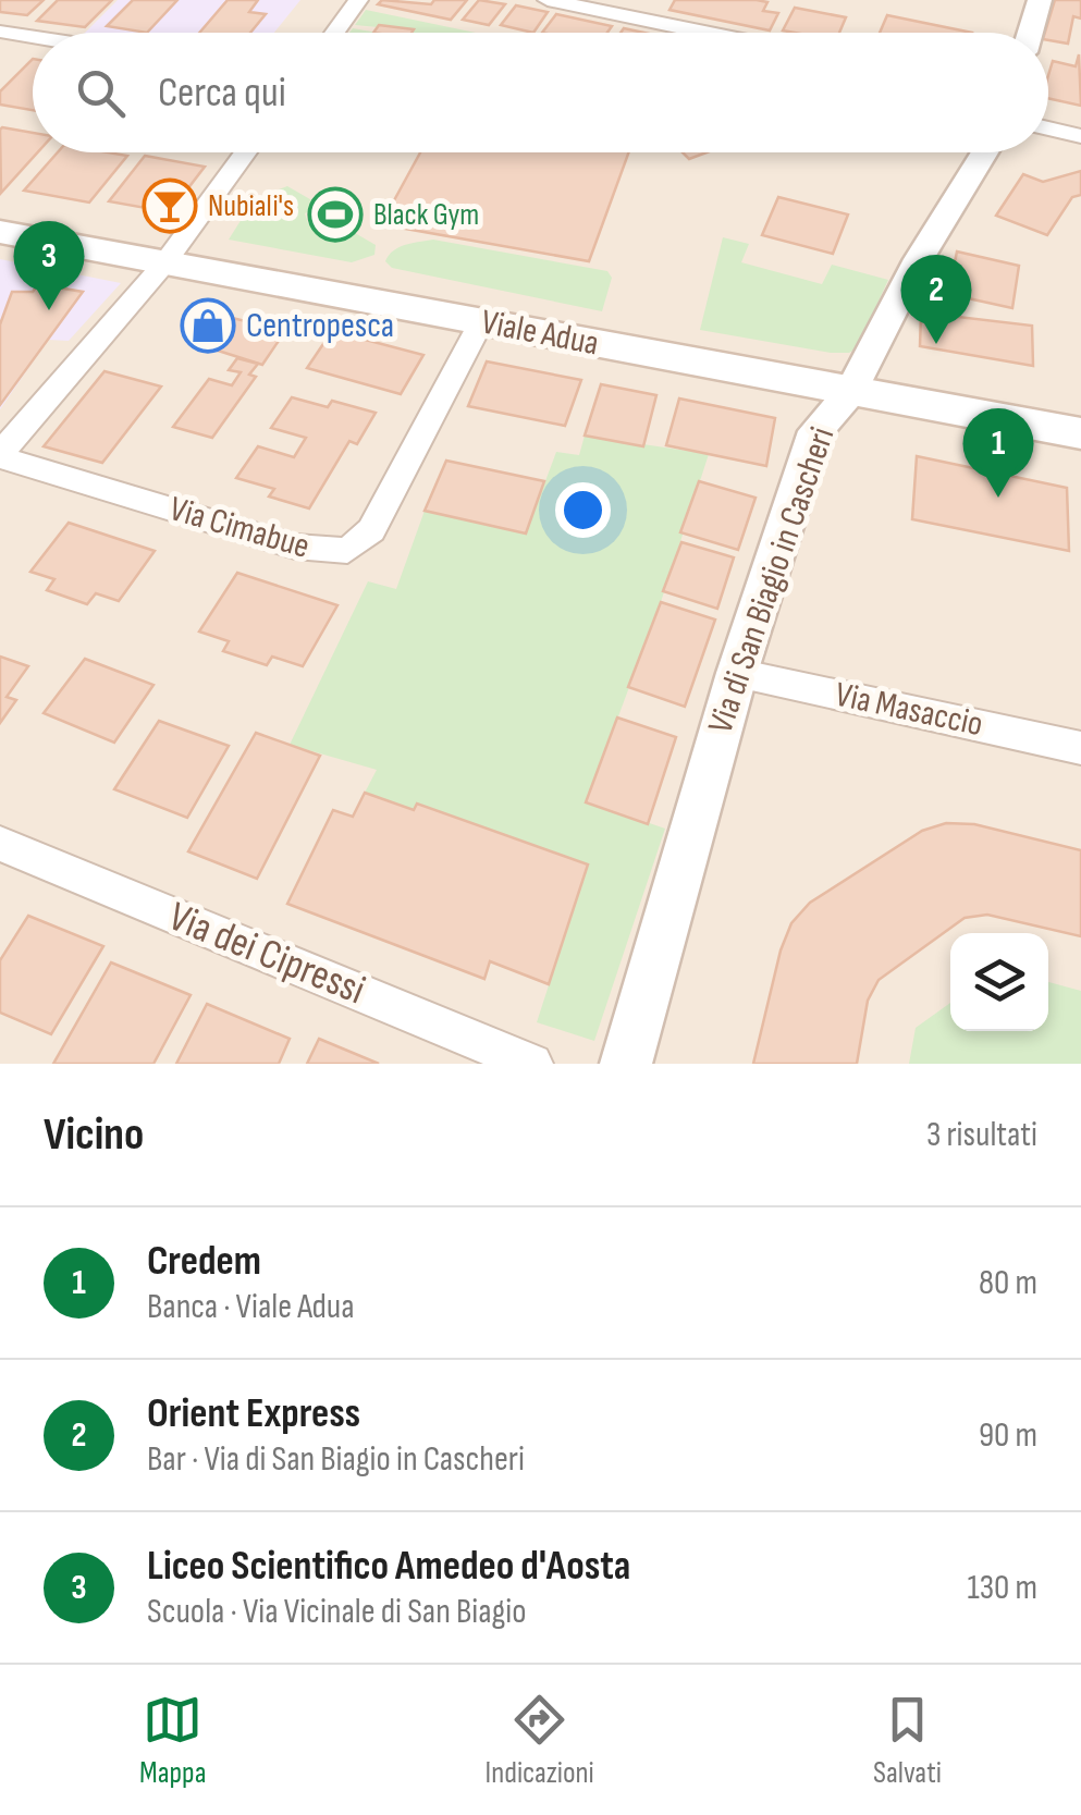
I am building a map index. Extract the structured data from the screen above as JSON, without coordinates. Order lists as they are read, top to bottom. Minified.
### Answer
{"streets":{"main road":["Viale Adua"],"street":["Via Cimabue","Via di San Biagio in Cascheri","Via Masaccio","Via dei Cipressi"]},"crossings":[["Viale Adua","Via Cimabue"],["Viale Adua","Via di San Biagio in Cascheri"],["Via di San Biagio in Cascheri","Via Masaccio"]],"places":{"bar":["Nubiali's"],"sports":["Black Gym"],"shop":["Centropesca"]},"page":{"search":"Cerca qui","pins":["3","2","1"],"heading":["Vicino","3 risultati"],"list":[{"mark":"1","name":"Credem","note":"Banca · Viale Adua","value":"80 m"},{"mark":"2","name":"Orient Express","note":"Bar · Via di San Biagio in Cascheri","value":"90 m"},{"mark":"3","name":"Liceo Scientifico Amedeo d'Aosta","note":"Scuola · Via Vicinale di San Biagio","value":"130 m"}],"nav":["Mappa","Indicazioni","Salvati"]}}
